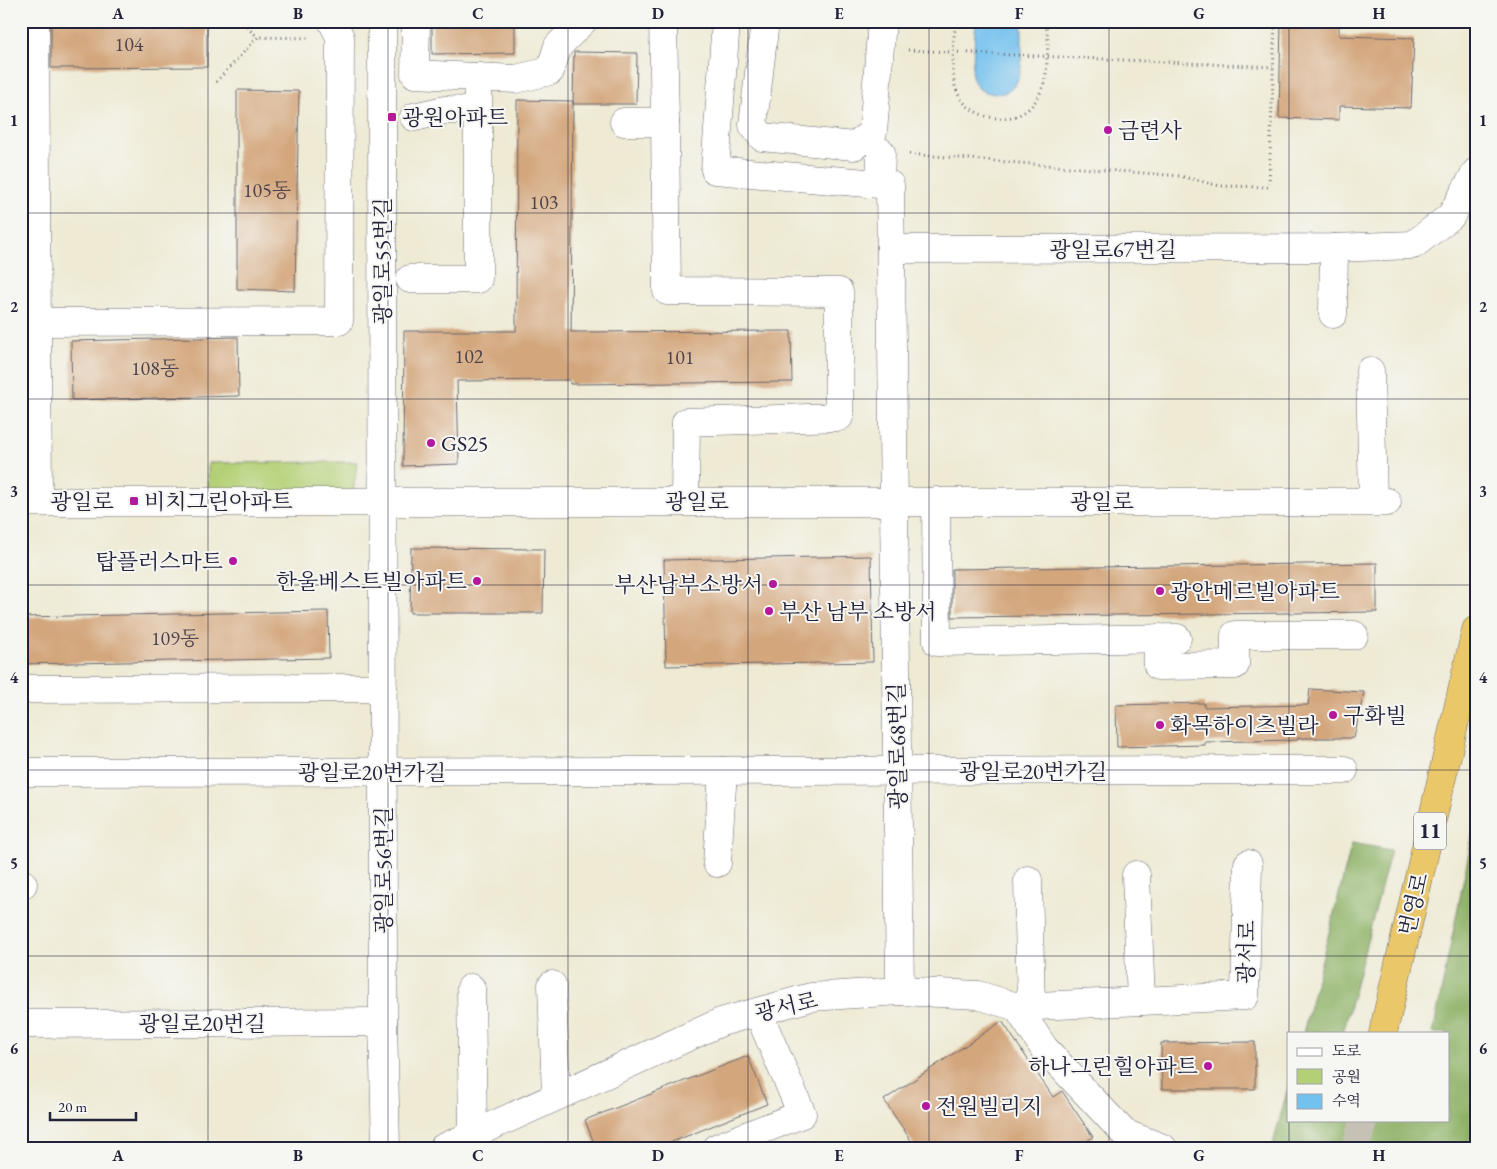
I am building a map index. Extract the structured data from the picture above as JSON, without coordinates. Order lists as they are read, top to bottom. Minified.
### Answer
{"streets":{"highway":["11","번영로"],"street":["광일로67번길","광일로55번길","광일로","광일로68번길","광일로20번가길","광일로56번길","광서로","광일로20번길"]},"crossings":[["광일로55번길","광일로"],["광일로55번길","광일로56번길"],["광일로","광일로68번길"],["광일로","광일로56번길"],["광일로68번길","광일로20번가길"],["광일로68번길","광서로"],["광일로20번가길","광일로56번길"],["광일로56번길","광일로20번길"]],"places":{"transit":["광원아파트","비치그린아파트"],"other":["금련사","GS25","탑플러스마트","한울베스트빌아파트","부산남부소방서","광안메르빌아파트","부산 남부 소방서","구화빌","화목하이츠빌라","하나그린힐아파트","전원빌리지"]},"house_numbers":["104","105동","103","102","101","108동","109동"],"legend":["도로","공원","수역"],"scale_bar":"20 m","grid":{"columns":["A","B","C","D","E","F","G","H"],"rows":["1","2","3","4","5","6"]}}
